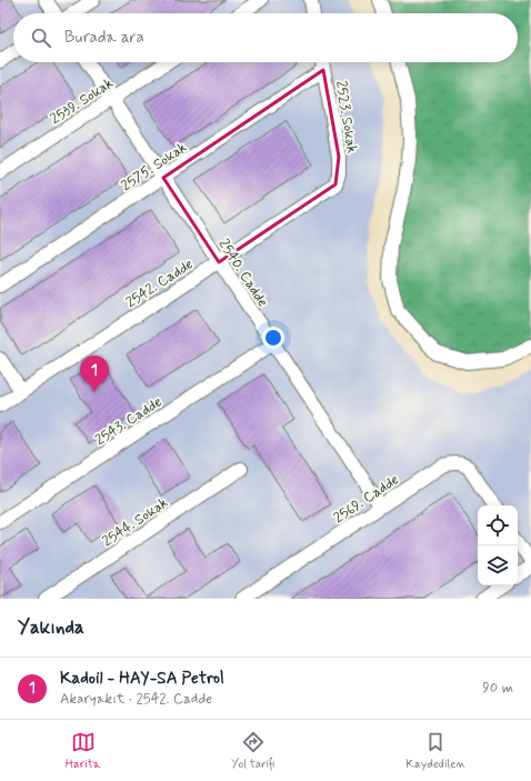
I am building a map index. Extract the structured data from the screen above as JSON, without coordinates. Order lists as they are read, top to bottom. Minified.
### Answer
{"streets":{"street":["2539. Sokak","2523. Sokak","2575. Sokak","2540. Cadde","2542. Cadde","2543. Cadde","2569. Cadde","2544. Sokak"]},"crossings":[["2539. Sokak","2540. Cadde"],["2523. Sokak","2575. Sokak"],["2523. Sokak","2542. Cadde"],["2575. Sokak","2540. Cadde"],["2540. Cadde","2542. Cadde"],["2540. Cadde","2543. Cadde"],["2540. Cadde","2569. Cadde"]],"page":{"search":"Burada ara","pins":"1","heading":"Yakında","list":[{"mark":"1","name":"Kadoil - HAY-SA Petrol","note":"Akaryakıt · 2542. Cadde","value":"90 m"}],"nav":["Harita","Yol tarifi","Kaydedilen"]}}
